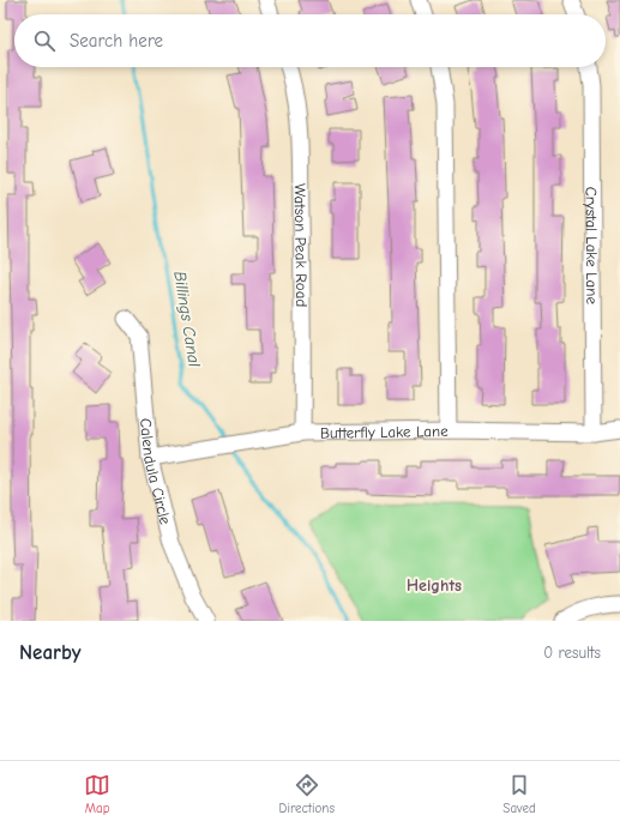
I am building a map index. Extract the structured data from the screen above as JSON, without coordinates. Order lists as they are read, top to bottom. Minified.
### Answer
{"streets":{"street":["Watson Peak Road","Crystal Lake Lane","Butterfly Lake Lane","Calendula Circle"]},"crossings":[["Watson Peak Road","Butterfly Lake Lane"],["Crystal Lake Lane","Butterfly Lake Lane"],["Butterfly Lake Lane","Calendula Circle"]],"districts":["Heights"],"water":["Billings Canal"],"page":{"search":"Search here","heading":["Nearby","0 results"],"nav":["Map","Directions","Saved"]}}
